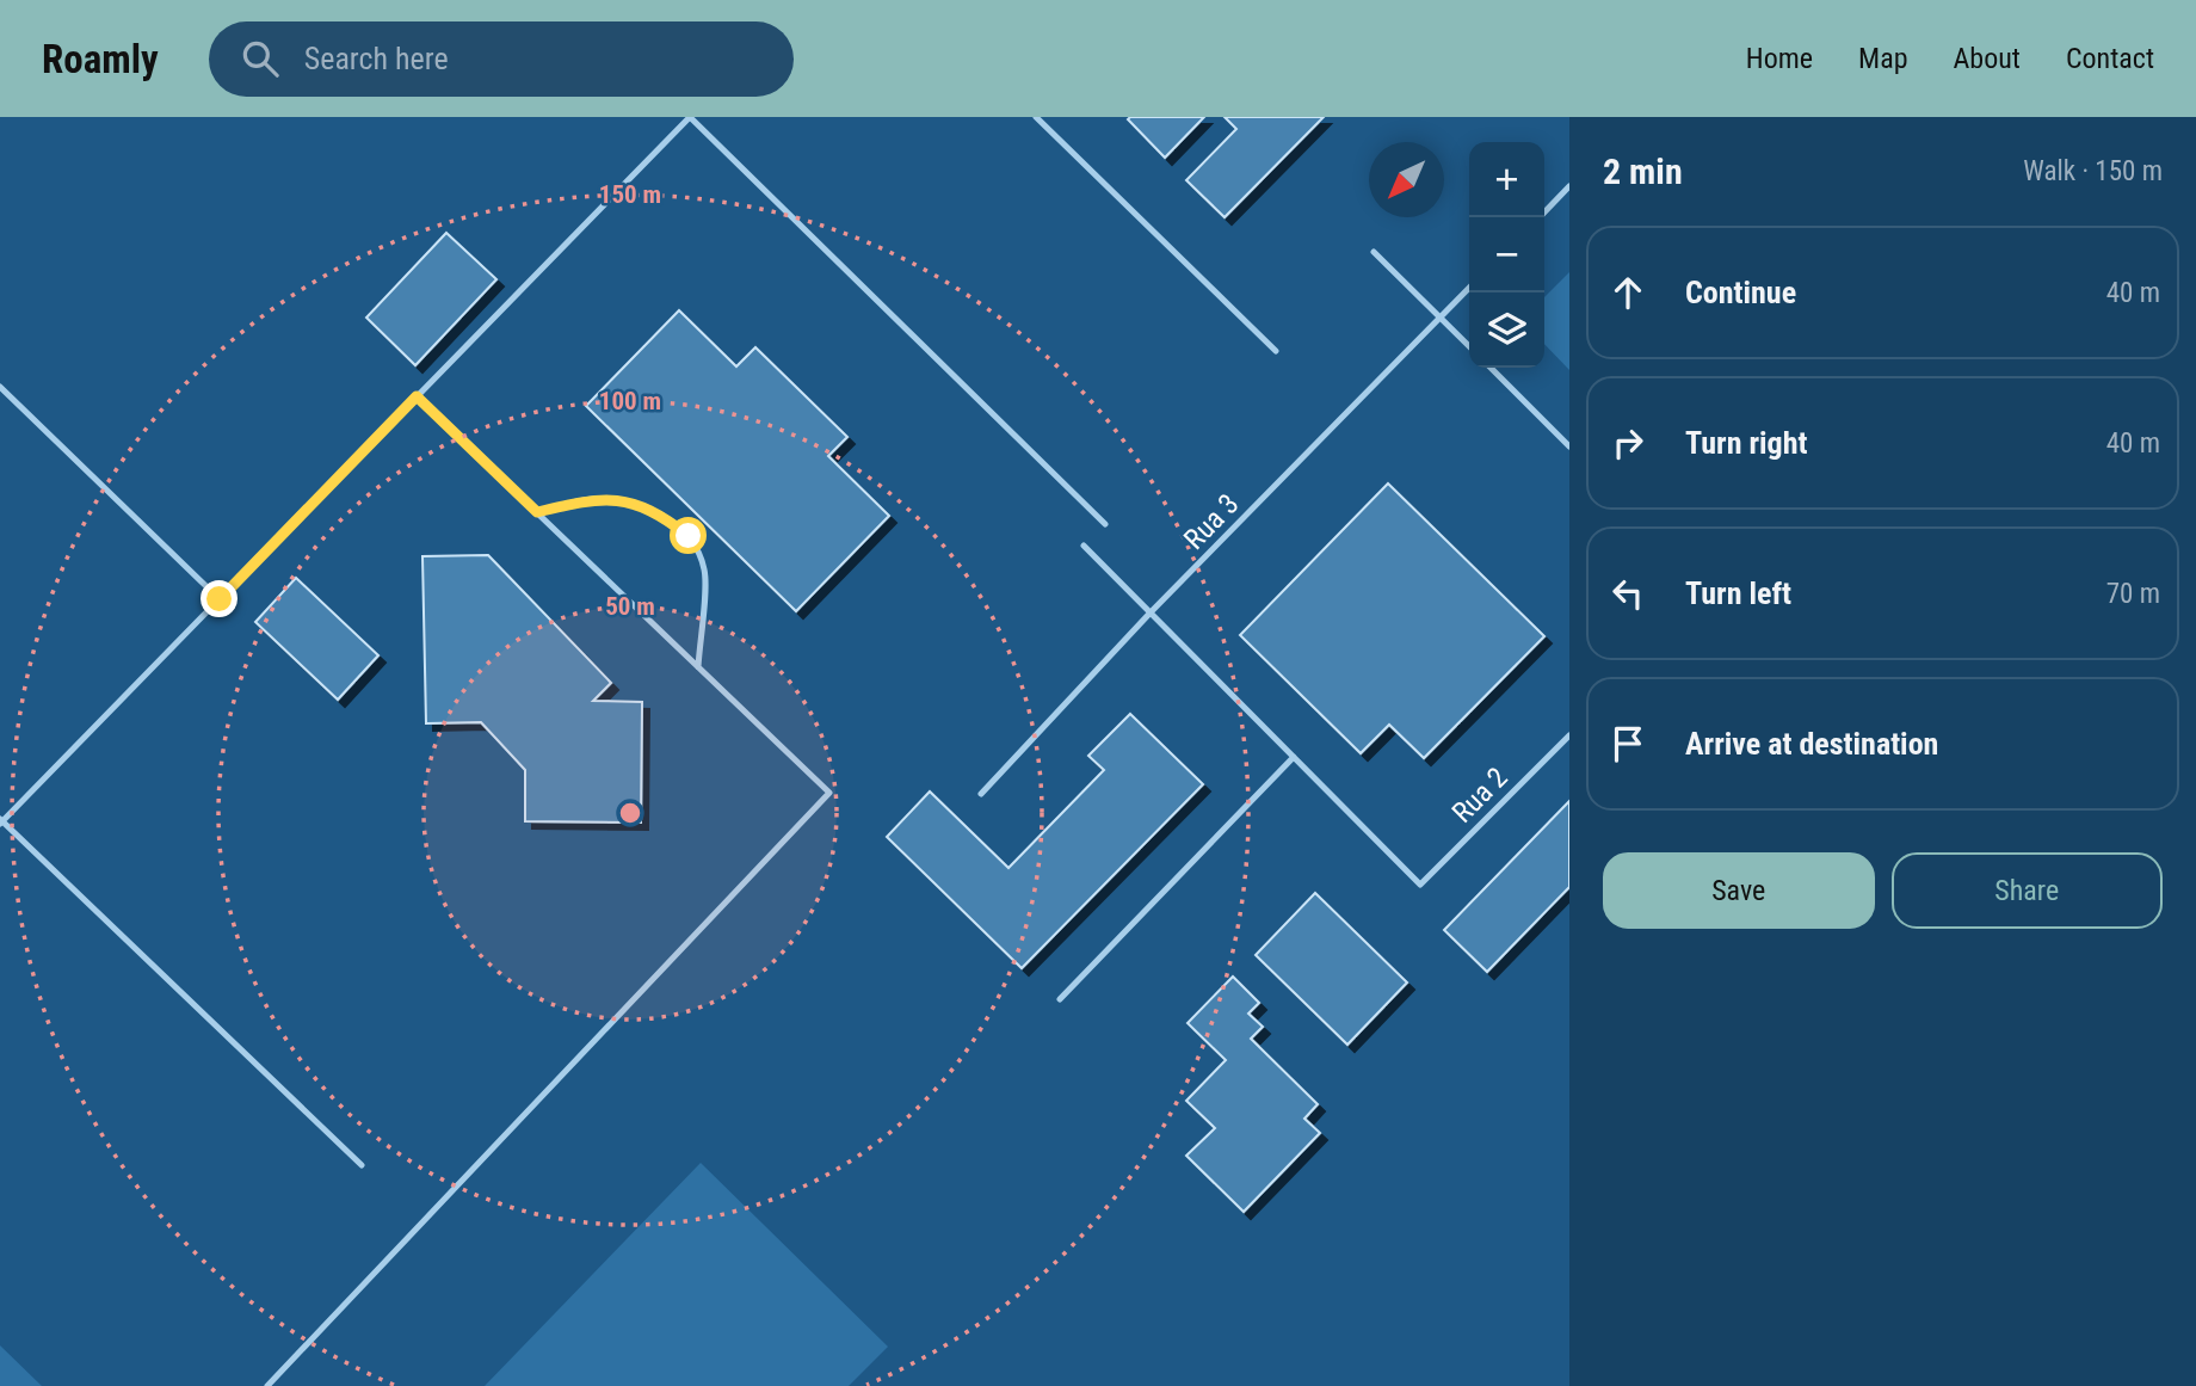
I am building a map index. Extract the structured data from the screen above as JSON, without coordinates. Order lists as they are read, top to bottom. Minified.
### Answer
{"streets":{"lane":["Rua 3","Rua 2"]},"north":"bottom left","page":{"header":"Roamly","search":"Search here","nav":["Home","Map","About","Contact"],"heading":["2 min","Walk · 150 m"],"map_buttons":["+","−"],"list":[["Continue","40 m"],["Turn right","40 m"],["Turn left","70 m"],"Arrive at destination"],"buttons":["Save","Share"]},"rings":["150 m","100 m","50 m"]}
